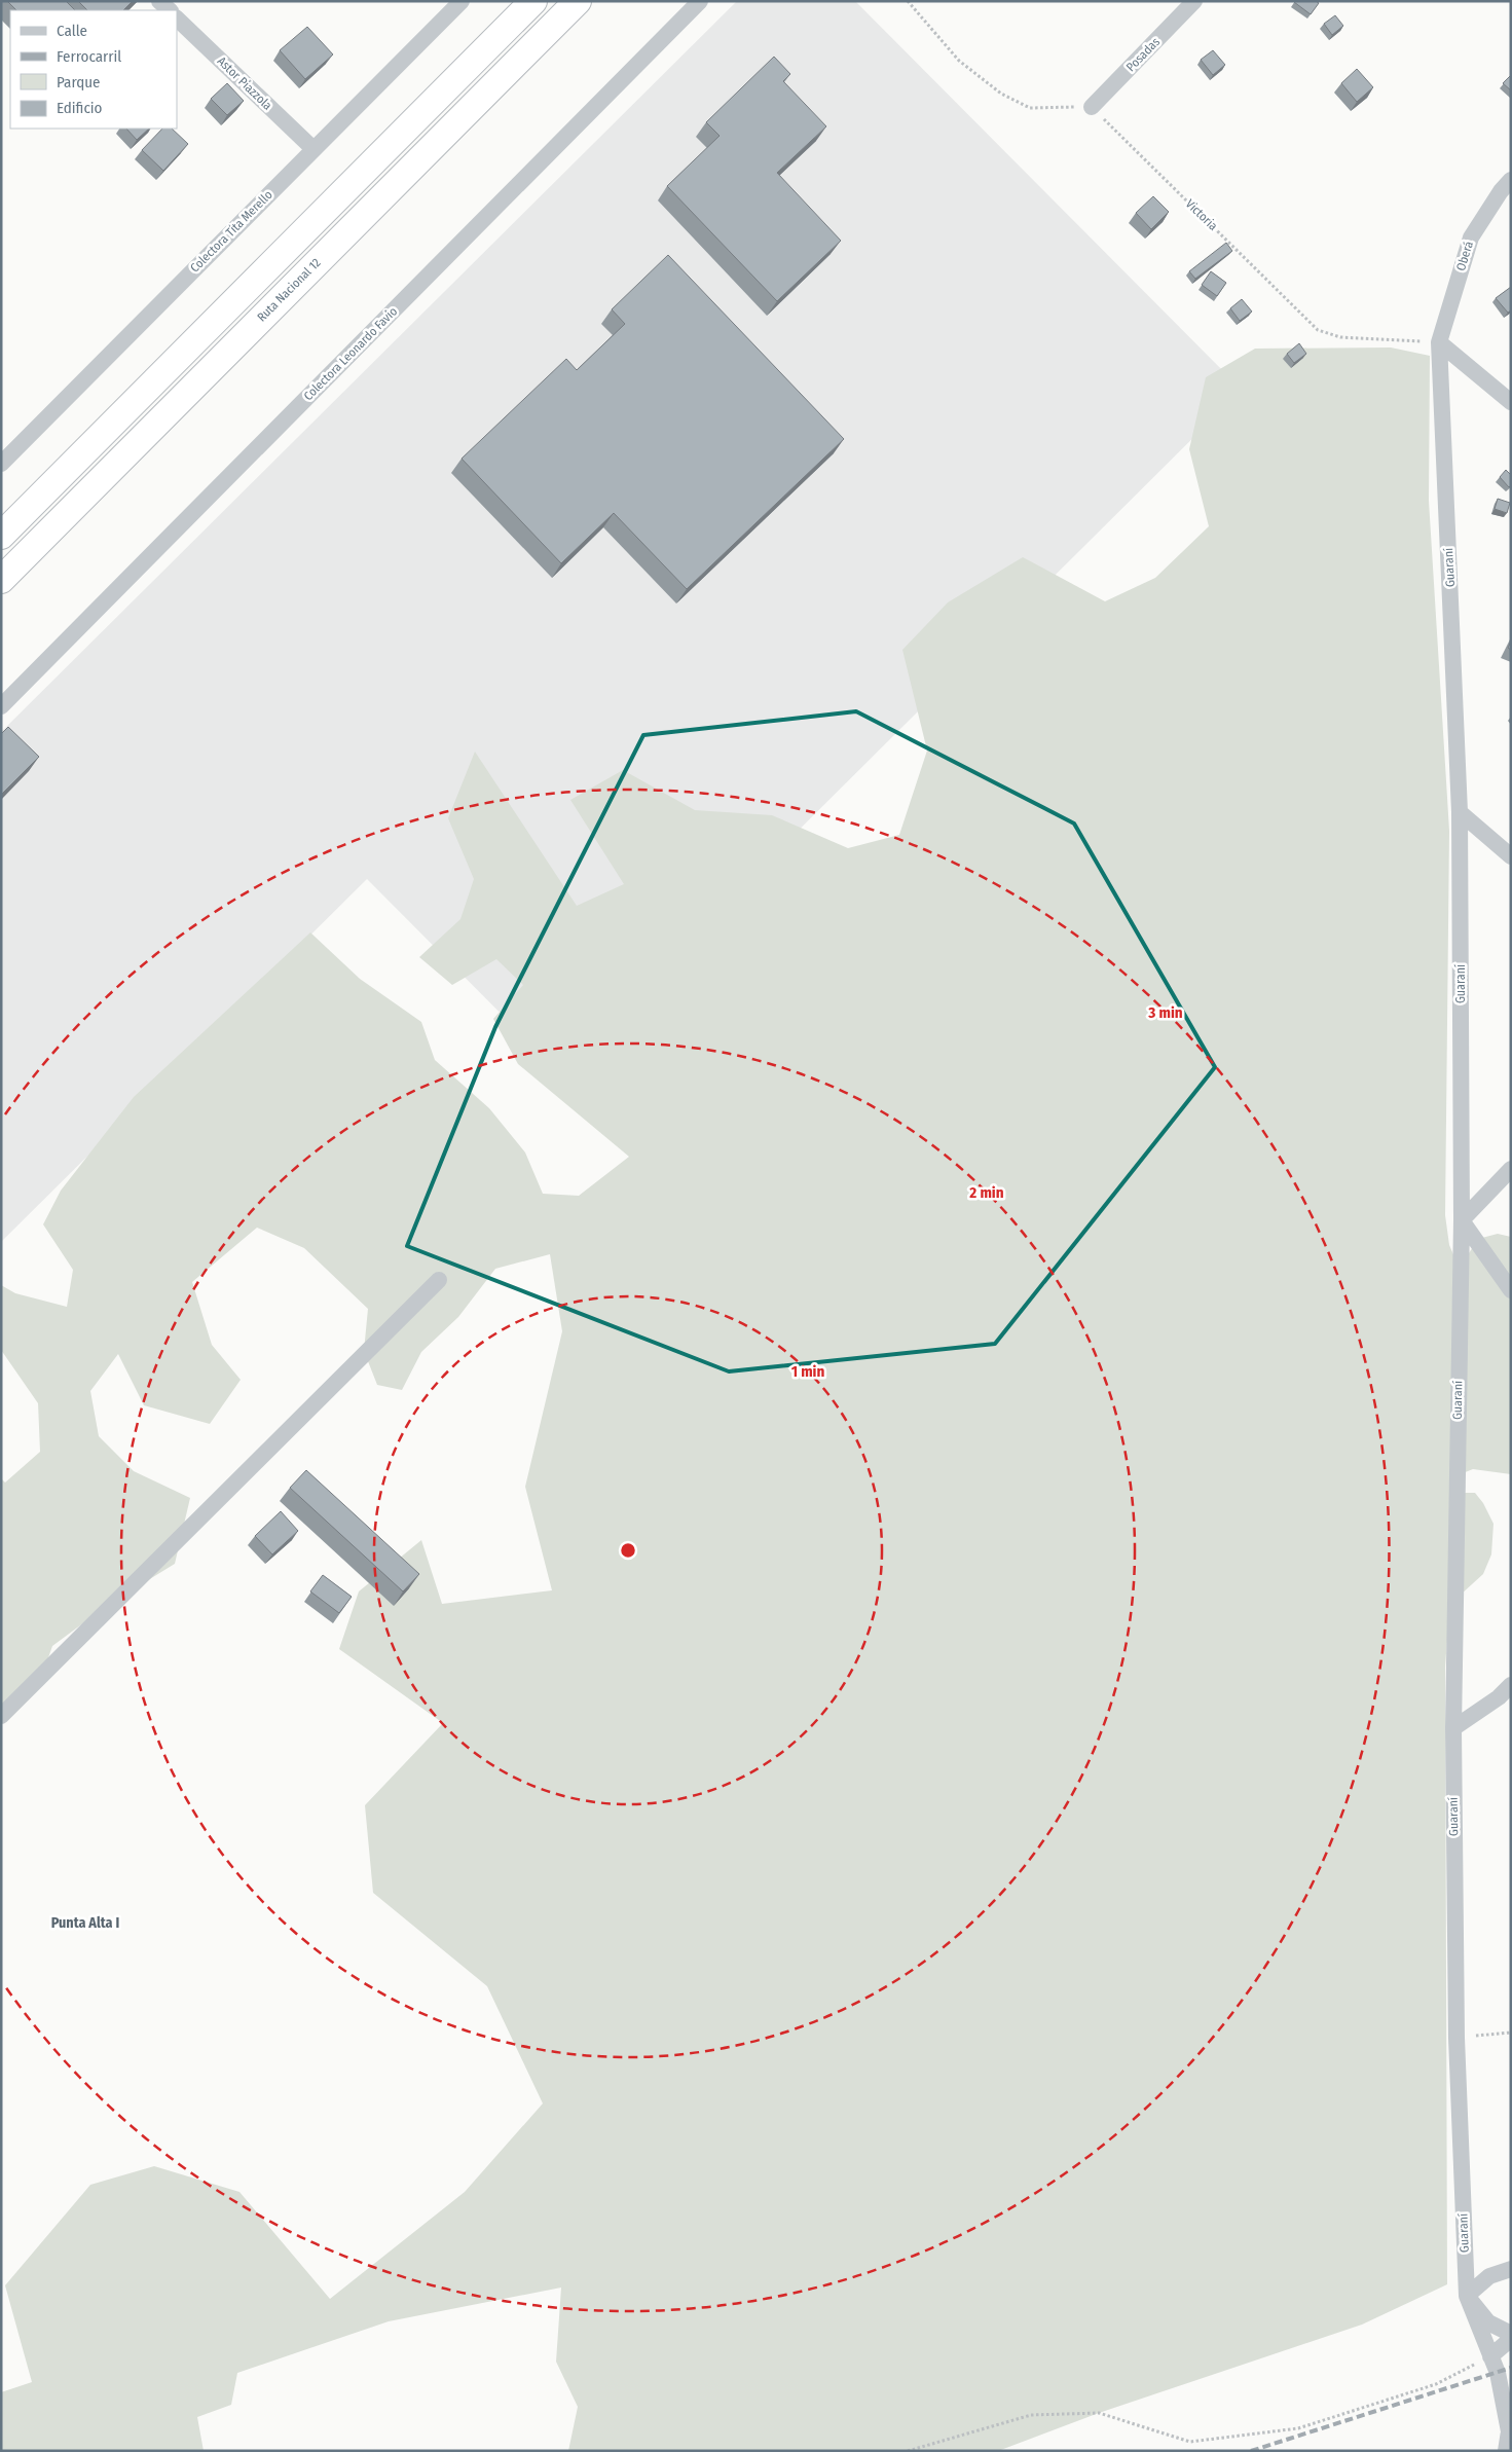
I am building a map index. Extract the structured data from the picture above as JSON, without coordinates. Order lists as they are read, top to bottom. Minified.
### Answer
{"streets":{"highway":["Ruta Nacional 12"],"street":["Posadas","Astor Piazzola","Colectora Tita Merello","Oberá","Colectora Leonardo Favio","Guaraní"],"path":["Victoria"]},"crossings":[["Posadas","Victoria"],["Astor Piazzola","Colectora Tita Merello"],["Victoria","Oberá"],["Victoria","Guaraní"],["Oberá","Guaraní"]],"districts":["Punta Alta I"],"legend":["Calle","Ferrocarril","Parque","Edificio"],"rings":["3 min","2 min","1 min"]}
